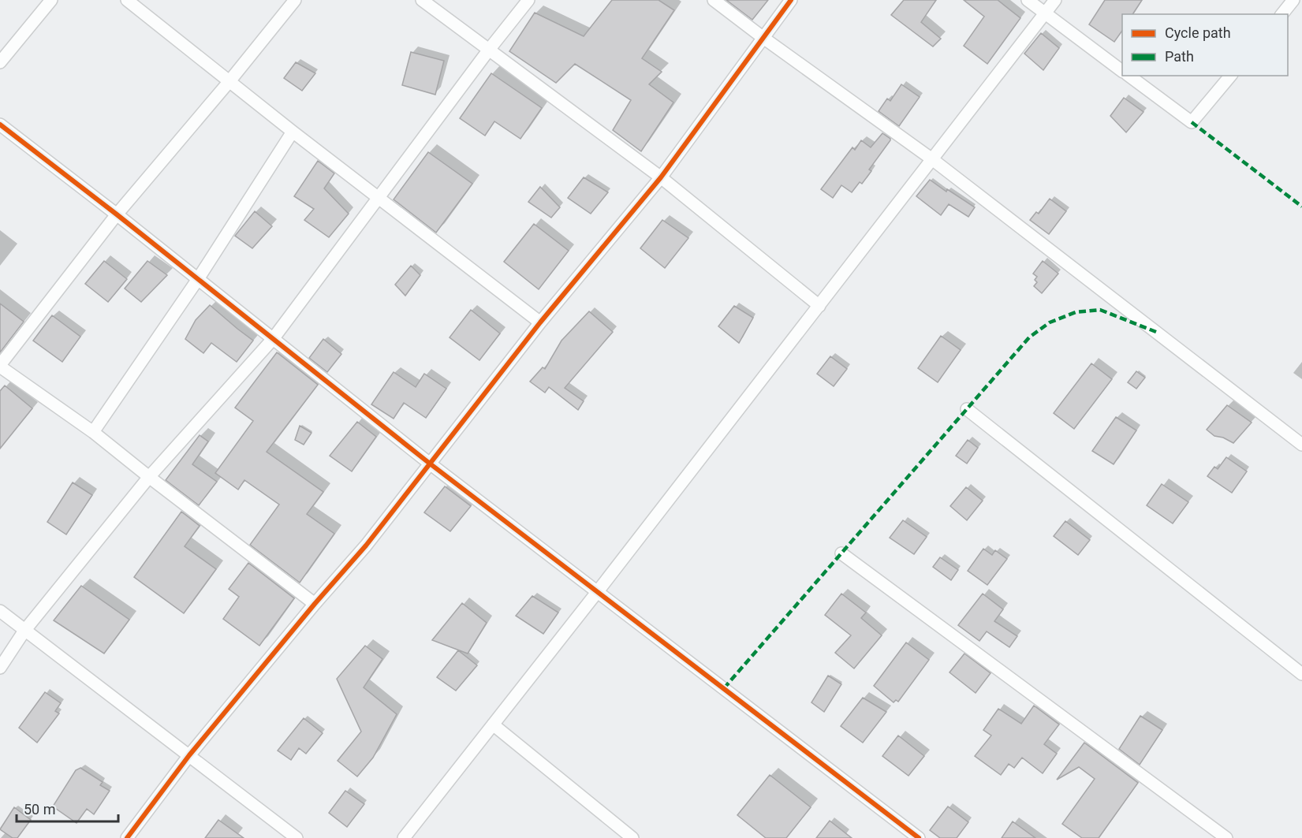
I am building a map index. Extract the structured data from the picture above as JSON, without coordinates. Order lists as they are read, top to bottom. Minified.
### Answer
{"legend":["Cycle path","Path"],"scale_bar":"50 m"}
